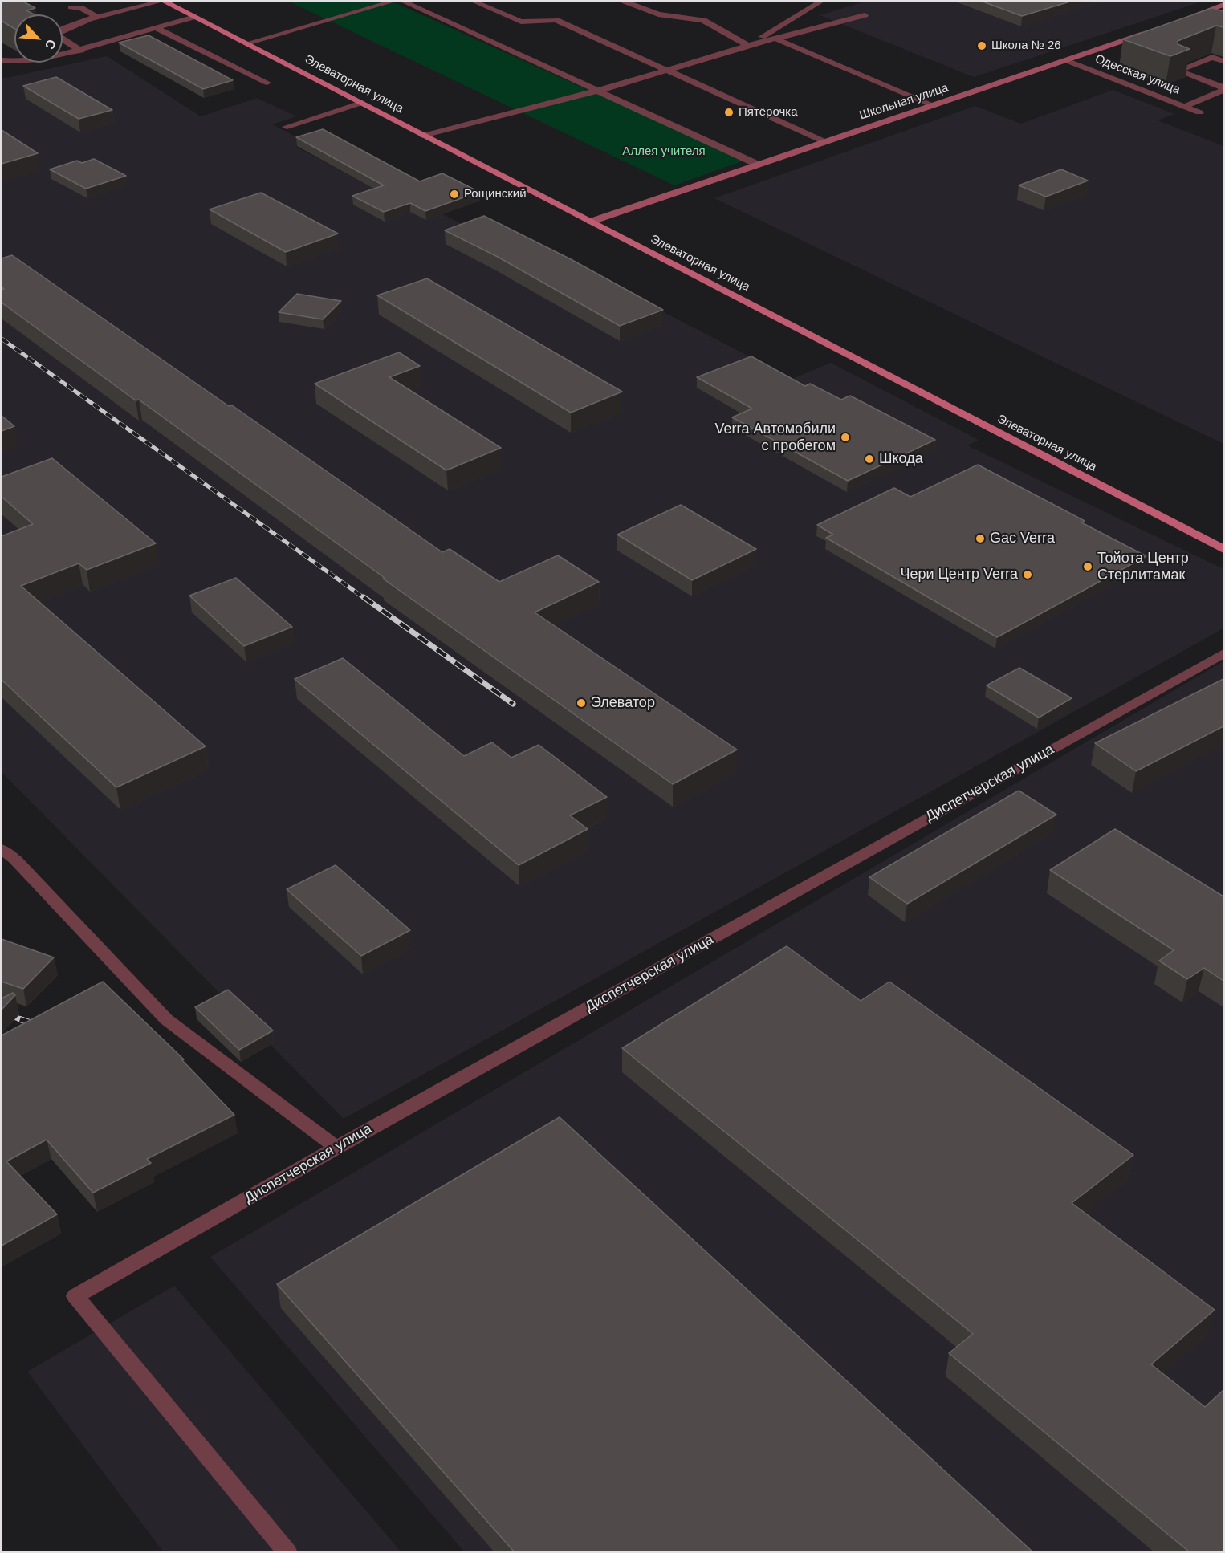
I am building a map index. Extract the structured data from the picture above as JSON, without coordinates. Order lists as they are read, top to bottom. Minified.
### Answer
{"streets":{"main road":["Элеваторная улица"],"street":["Одесская улица","Школьная улица","Диспетчерская улица"]},"crossings":[["Одесская улица","Школьная улица"],["Элеваторная улица","Школьная улица"]],"parks":["Аллея учителя"],"places":["Школа № 26","Пятёрочка","Рощинский","Verra Автомобили с пробегом","Шкода","Gac Verra","Тойота Центр Стерлитамак","Чери Центр Verra","Элеватор"],"north":"bottom right"}
